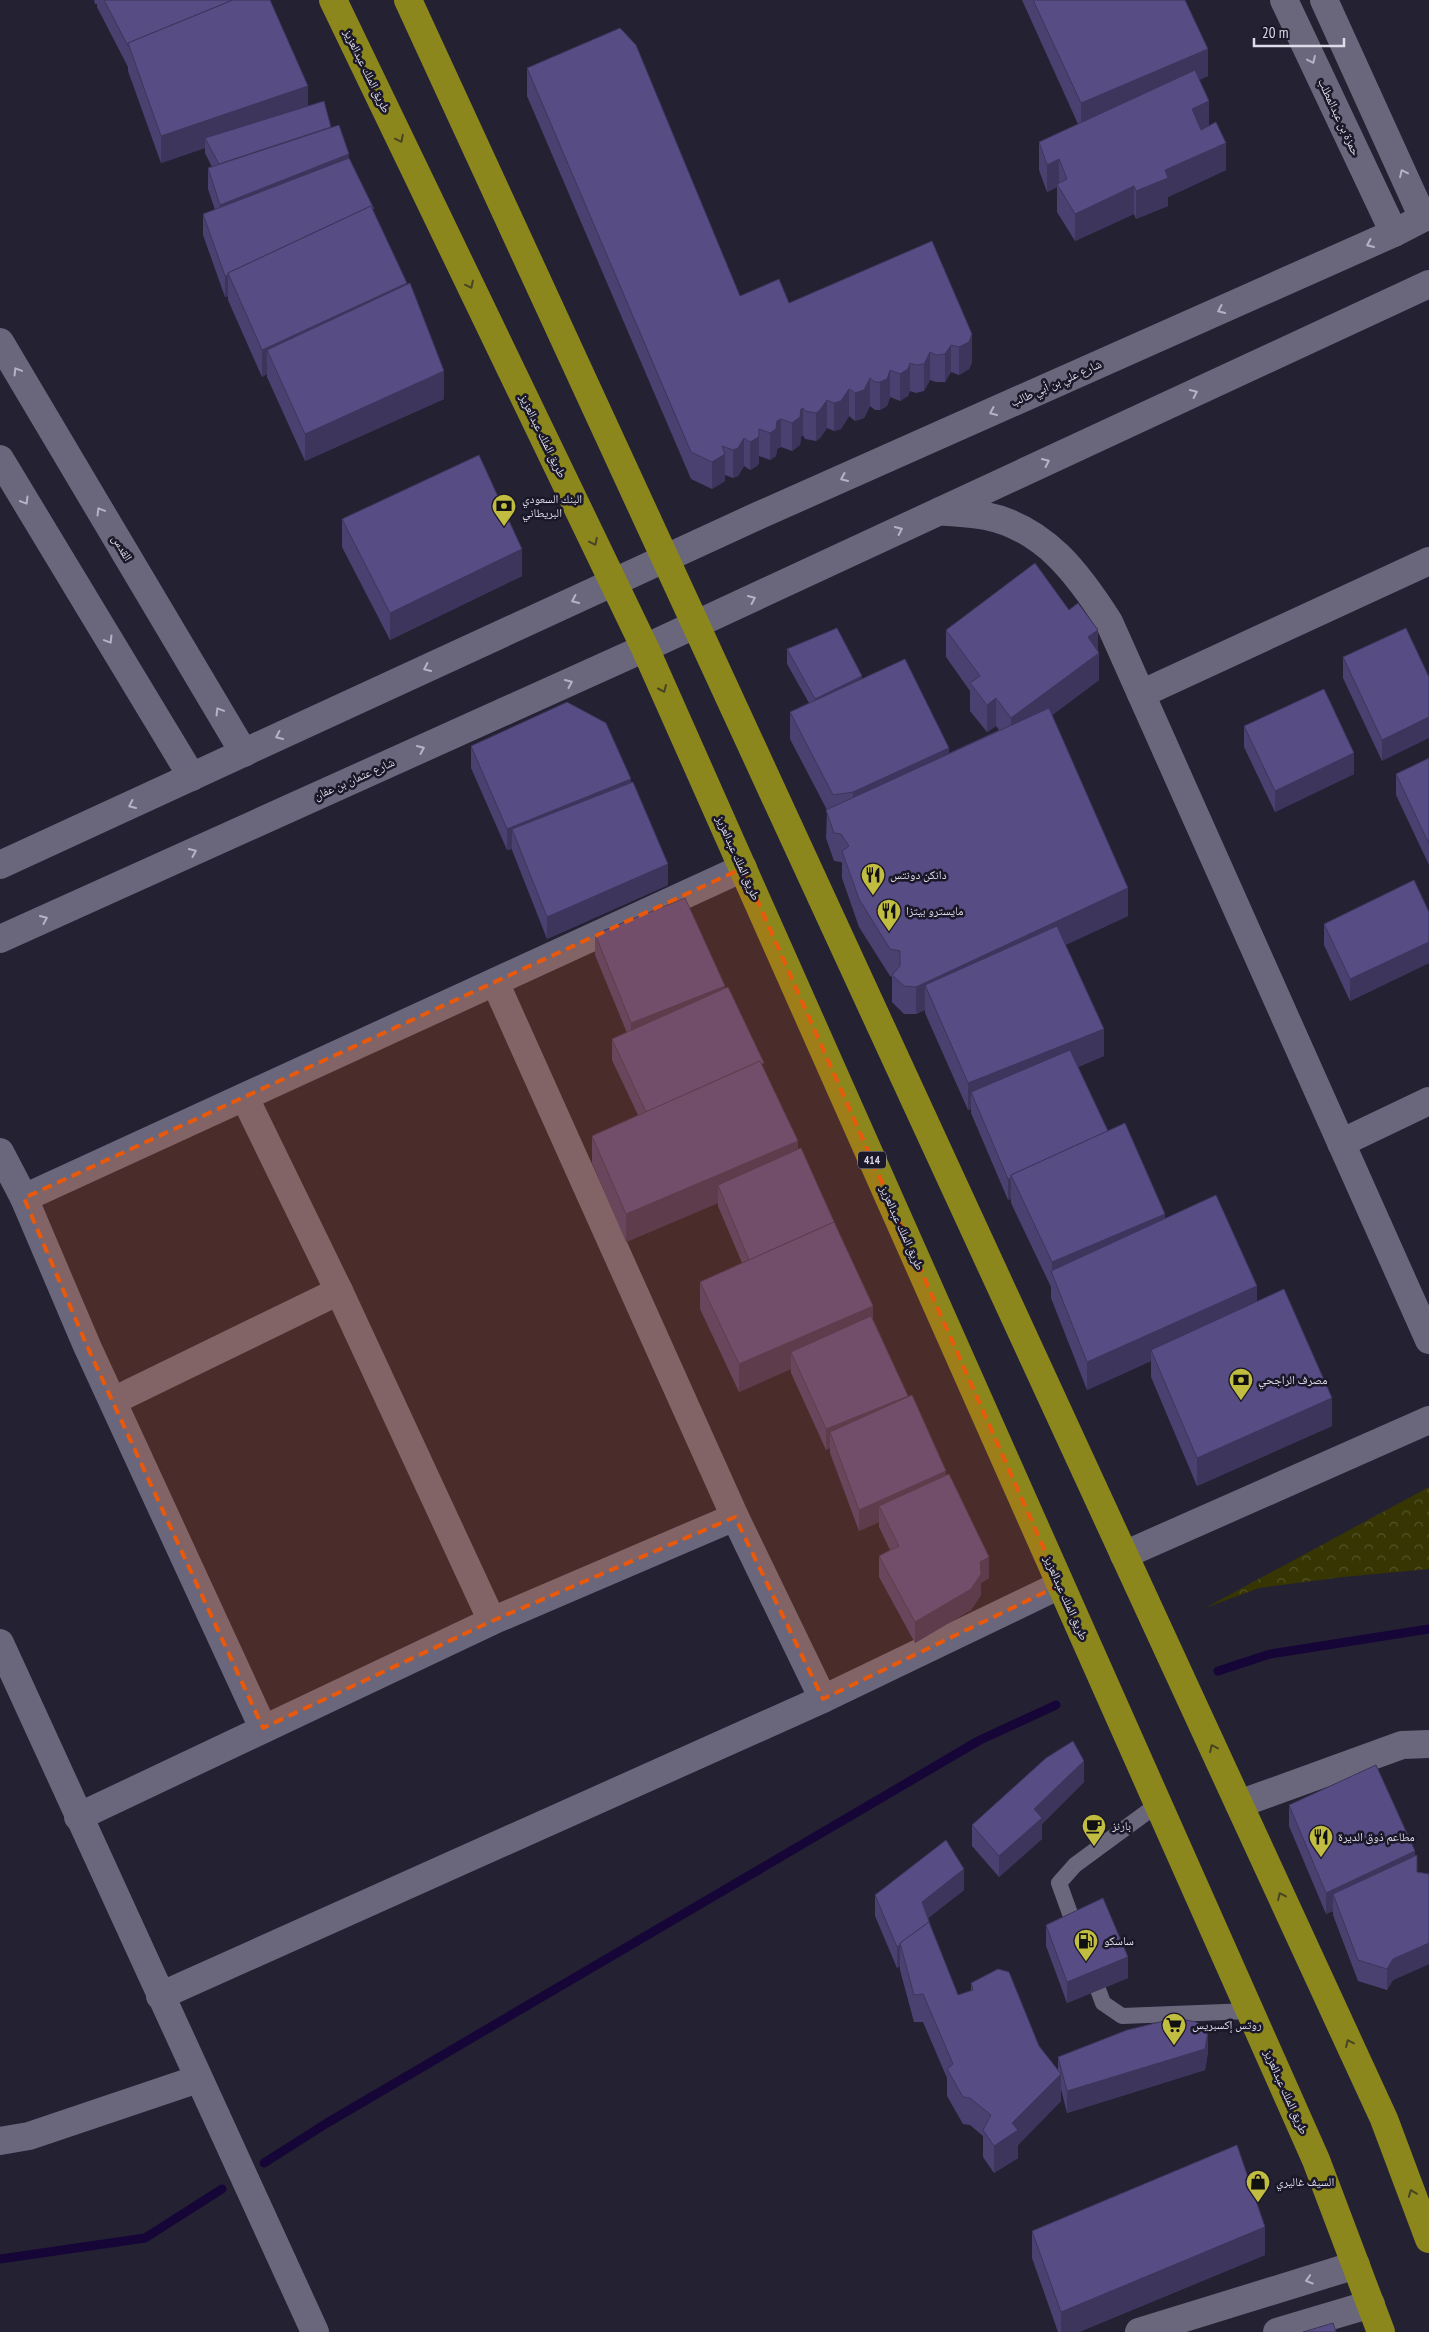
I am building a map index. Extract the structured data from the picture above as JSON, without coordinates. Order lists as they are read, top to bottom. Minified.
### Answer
{"streets":{"highway":["طريق الملك عبدالعزيز","414"],"street":["حمزة بن عبدالمطلب","شارع علي بن أبي طالب","القدس","شارع عثمان بن عفان"]},"crossings":[["طريق الملك عبدالعزيز","شارع عثمان بن عفان"],["حمزة بن عبدالمطلب","شارع علي بن أبي طالب"]],"places":{"bank":["البنك السعودي البريطاني","مصرف الراجحي"],"restaurant":["دانكن دونتس","مايسترو بيتزا","مطاعم ذوق الديرة"],"cafe":["بارنز"],"fuel station":["ساسكو"],"supermarket":["روتس إكسبريس"],"shop":["السيف غاليري"]},"scale_bar":"20 m"}
